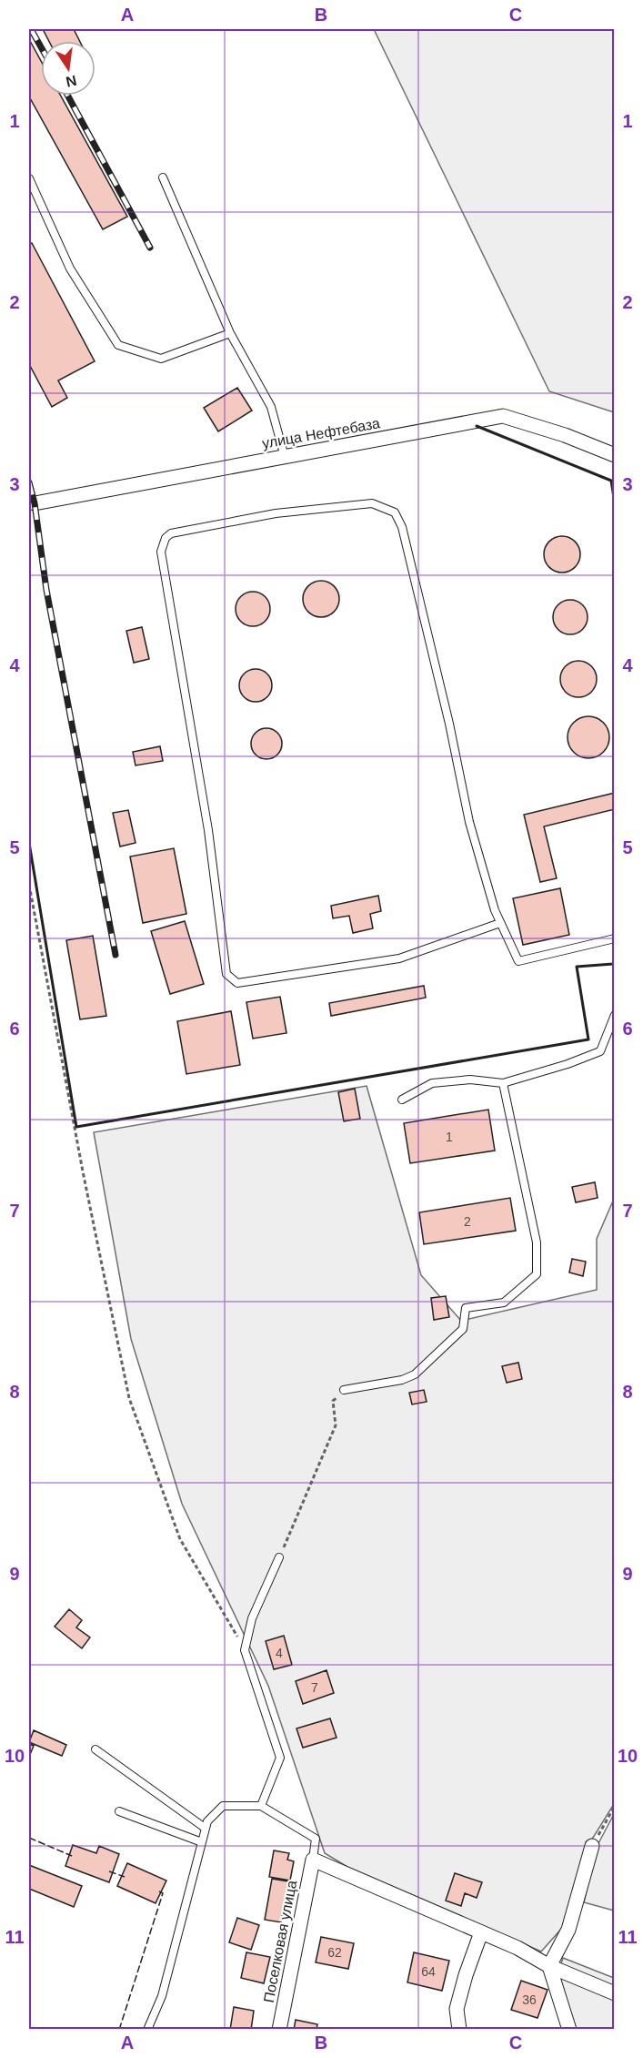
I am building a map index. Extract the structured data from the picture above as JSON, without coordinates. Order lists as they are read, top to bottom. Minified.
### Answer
{"streets":{"street":["улица Нефтебаза","Поселковая улица"]},"house_numbers":["1","2","4","7","62","64","36"],"north":"bottom","grid":{"columns":["A","B","C"],"rows":["1","2","3","4","5","6","7","8","9","10","11"]}}
